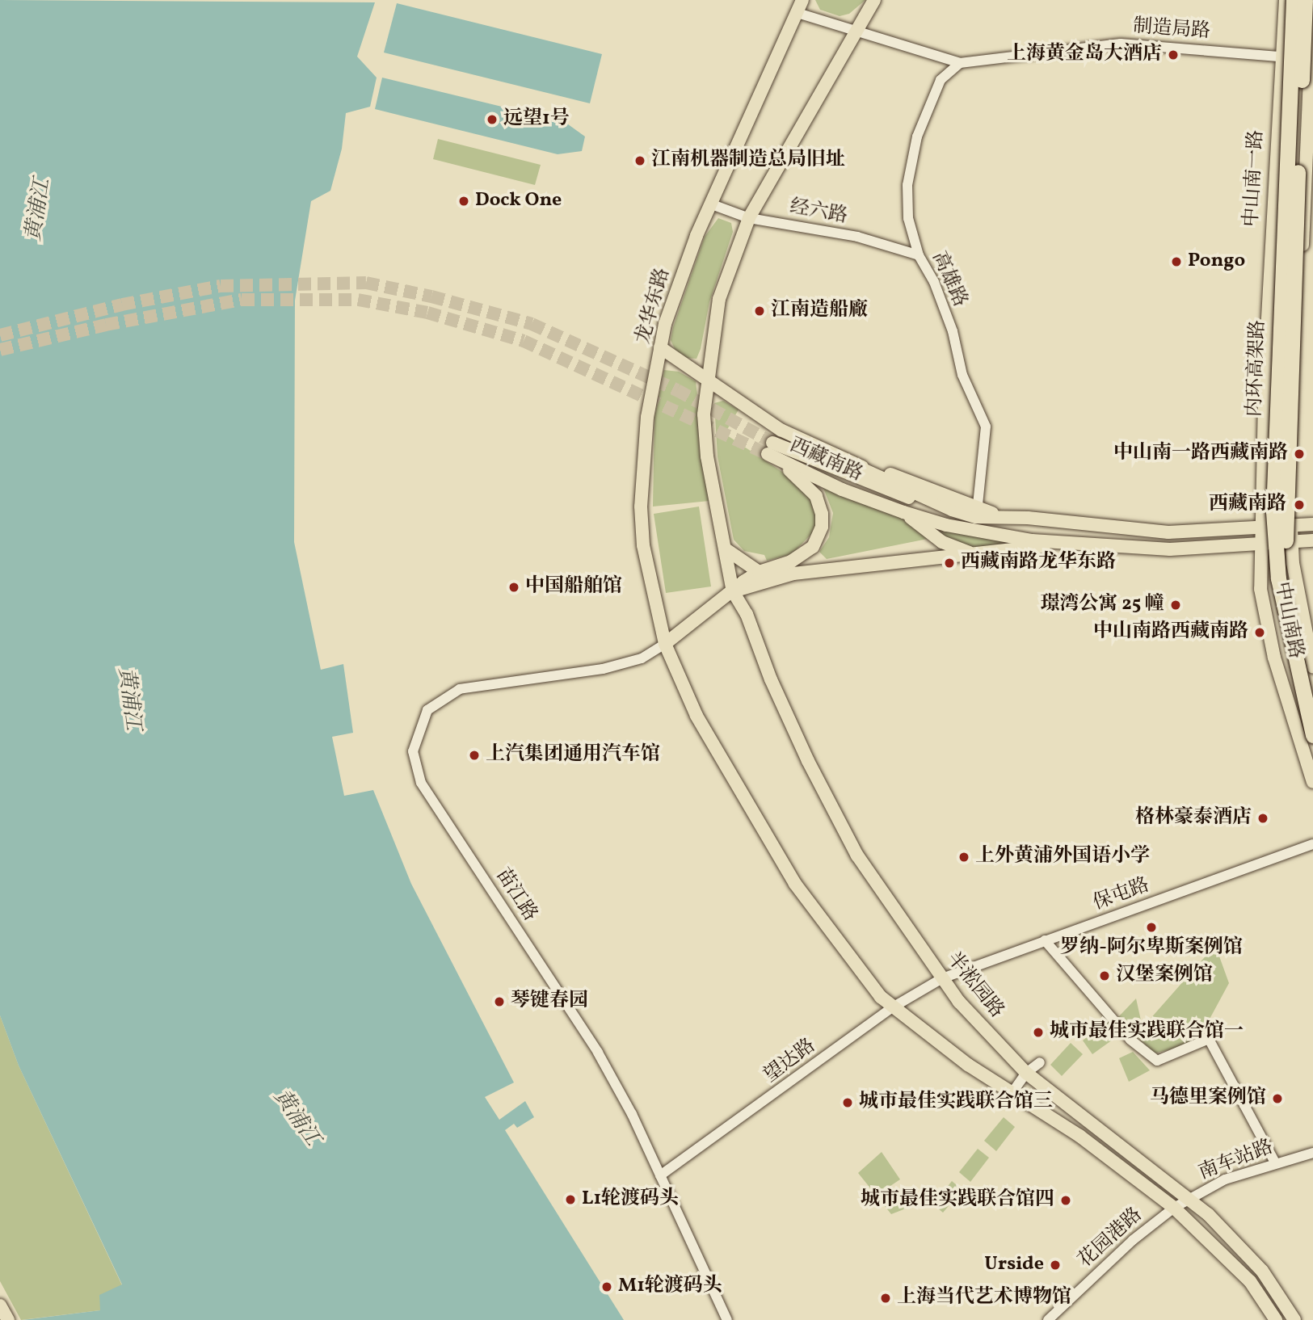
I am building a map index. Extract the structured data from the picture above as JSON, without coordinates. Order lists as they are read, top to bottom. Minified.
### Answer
{"streets":{"highway":["内环高架路"],"main road":["中山南一路","龙华东路","西藏南路","中山南路","半淞园路"],"street":["制造局路","经六路","高雄路","苗江路","保屯路","望达路","南车站路","花园港路"]},"crossings":[["制造局路","中山南一路"],["制造局路","高雄路"],["制造局路","龙华东路"],["中山南一路","西藏南路"],["中山南一路","中山南路"],["经六路","高雄路"],["经六路","龙华东路"],["高雄路","西藏南路"],["龙华东路","西藏南路"],["龙华东路","苗江路"],["西藏南路","中山南路"],["西藏南路","苗江路"],["西藏南路","半淞园路"],["苗江路","望达路"],["保屯路","半淞园路"],["保屯路","望达路"],["半淞园路","望达路"],["半淞园路","南车站路"],["南车站路","花园港路"]],"water":["黄浦江"],"places":["上海黄金岛大酒店","远望1号","江南机器制造总局旧址","Dock One","Pongo","江南造船廠","中山南一路西藏南路","西藏南路","西藏南路龙华东路","中国船舶馆","璟湾公寓 25 幢","中山南路西藏南路","上汽集团通用汽车馆","格林豪泰酒店","上外黄浦外国语小学","罗纳-阿尔卑斯案例馆","汉堡案例馆","琴键春园","城市最佳实践联合馆一","马德里案例馆","城市最佳实践联合馆三","L1轮渡码头","城市最佳实践联合馆四","Urside","M1轮渡码头","上海当代艺术博物馆"]}
